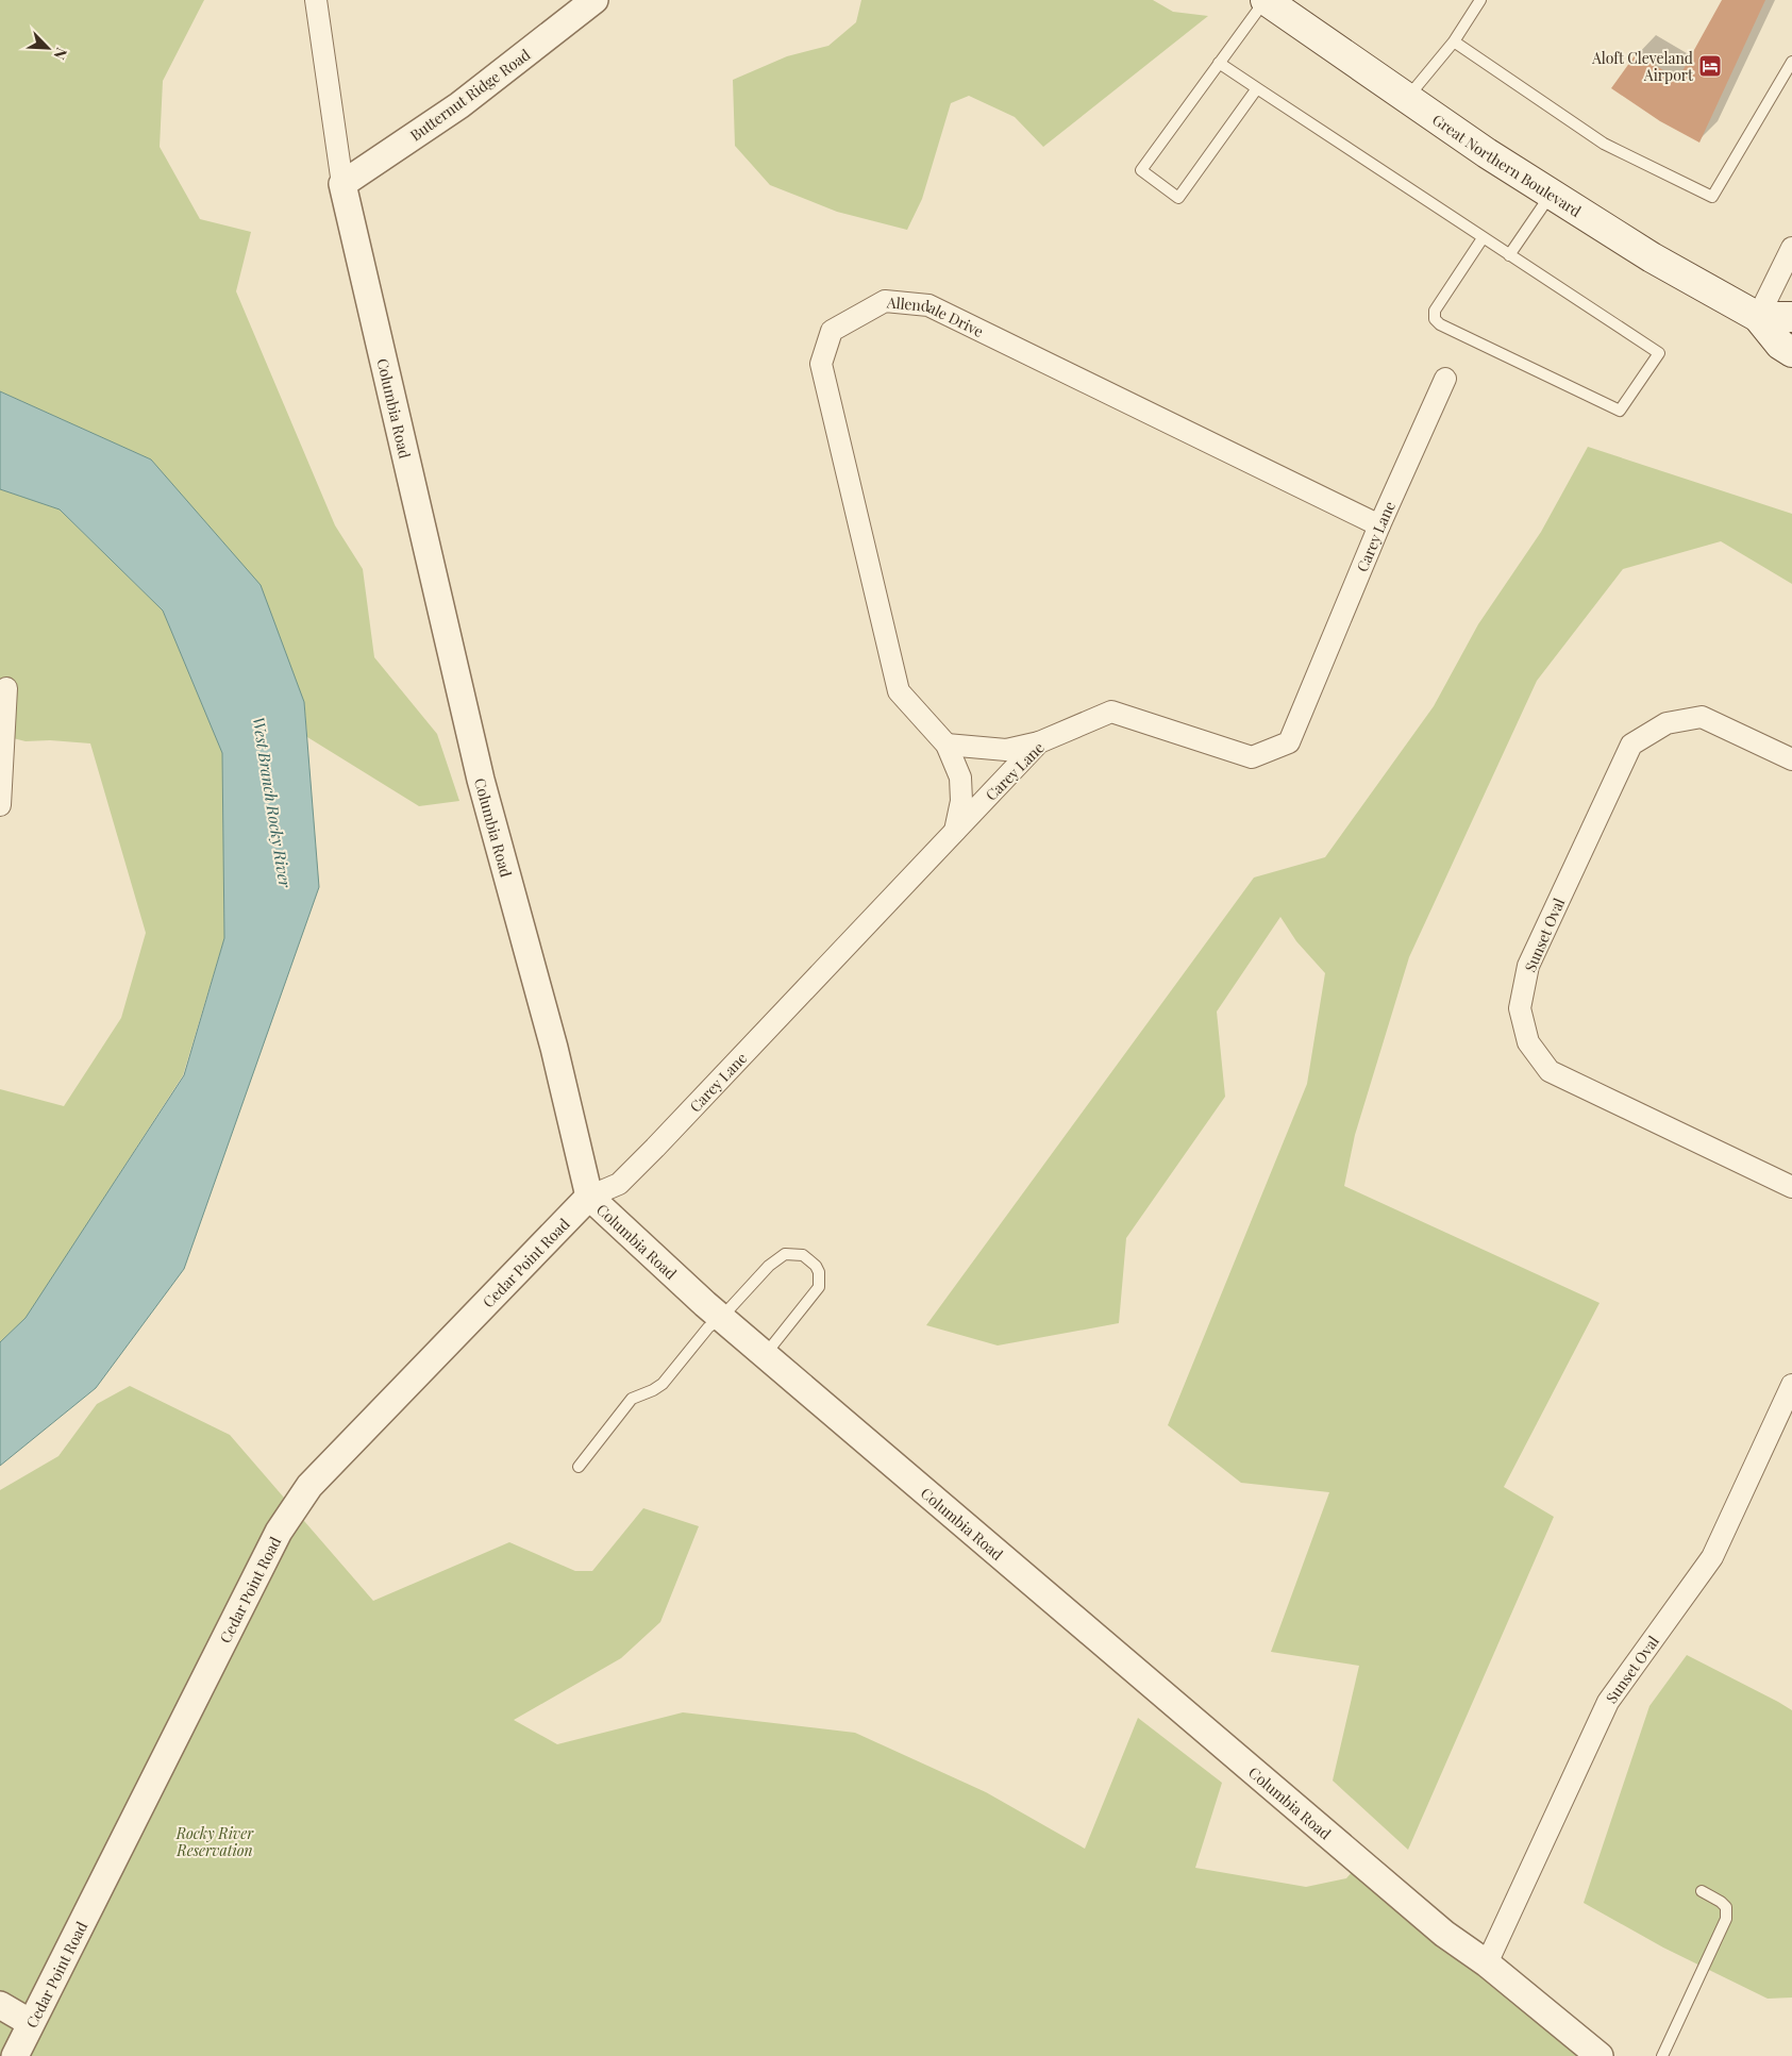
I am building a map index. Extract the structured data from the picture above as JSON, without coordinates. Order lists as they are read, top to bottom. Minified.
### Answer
{"streets":{"main road":["Great Northern Boulevard"],"street":["Butternut Ridge Road","Allendale Drive","Columbia Road","Carey Lane","Sunset Oval","Cedar Point Road"]},"crossings":[["Butternut Ridge Road","Columbia Road"],["Allendale Drive","Carey Lane"],["Columbia Road","Carey Lane"],["Columbia Road","Sunset Oval"],["Columbia Road","Cedar Point Road"],["Carey Lane","Cedar Point Road"]],"water":["West Branch Rocky River"],"parks":["Rocky River Reservation"],"places":{"hotel":["Aloft Cleveland Airport"]},"north":"bottom right"}
